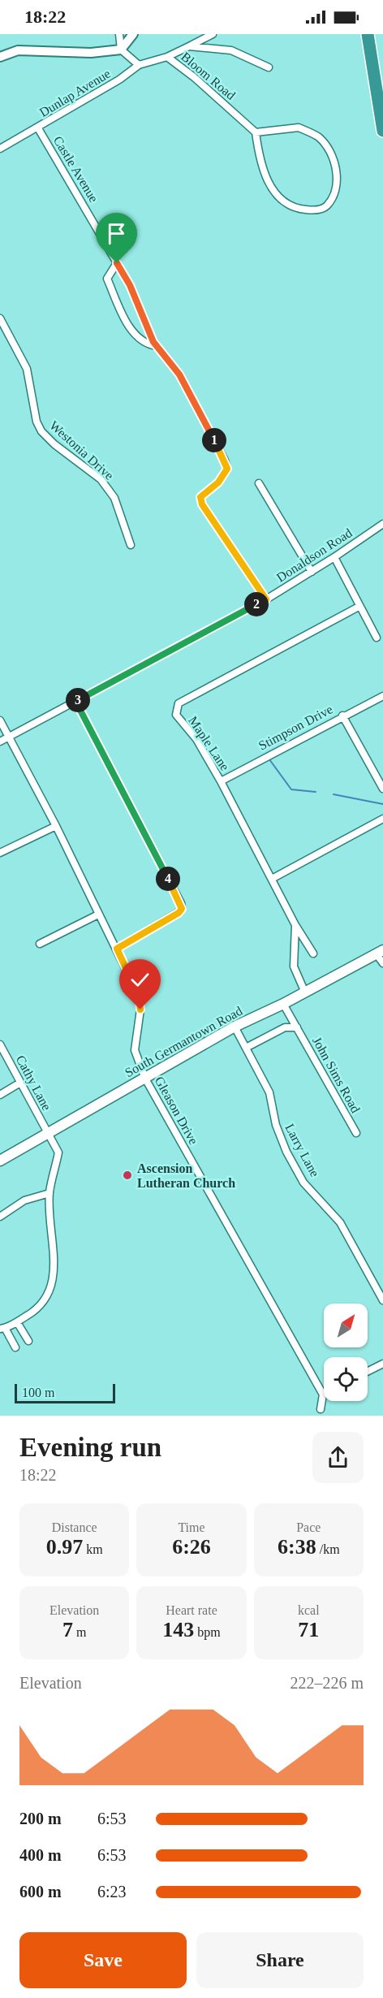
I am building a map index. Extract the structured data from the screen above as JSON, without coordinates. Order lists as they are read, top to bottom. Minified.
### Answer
{"streets":{"main road":["South Germantown Road"],"street":["Bloom Road","Dunlap Avenue","Castle Avenue","Westonia Drive","Donaldson Road","Stimpson Drive","Maple Lane","John Sims Road","Cathy Lane","Gleason Drive","Larry Lane"]},"crossings":[["Bloom Road","Dunlap Avenue"],["Dunlap Avenue","Castle Avenue"],["Castle Avenue","Donaldson Road"],["Donaldson Road","Gleason Drive"],["Stimpson Drive","Maple Lane"],["Maple Lane","South Germantown Road"],["South Germantown Road","John Sims Road"],["South Germantown Road","Cathy Lane"],["South Germantown Road","Gleason Drive"],["South Germantown Road","Larry Lane"],["John Sims Road","Larry Lane"]],"places":["Ascension Lutheran Church"],"scale_bar":"100 m","north":"top right","page":{"status":"18:22","pins":["1","2","3","4"],"scale":"100 m","heading":["Evening run","18:22"],"stats":[["Distance","0.97 km"],["Time","6:26"],["Pace","6:38 /km"],["Elevation","7 m"],["Heart rate","143 bpm"],["kcal","71"]],"chart":["Elevation","222–226 m"],"list":[{"name":"200 m","note":"6:53"},{"name":"400 m","note":"6:53"},{"name":"600 m","note":"6:23"}],"buttons":["Save","Share"]}}
